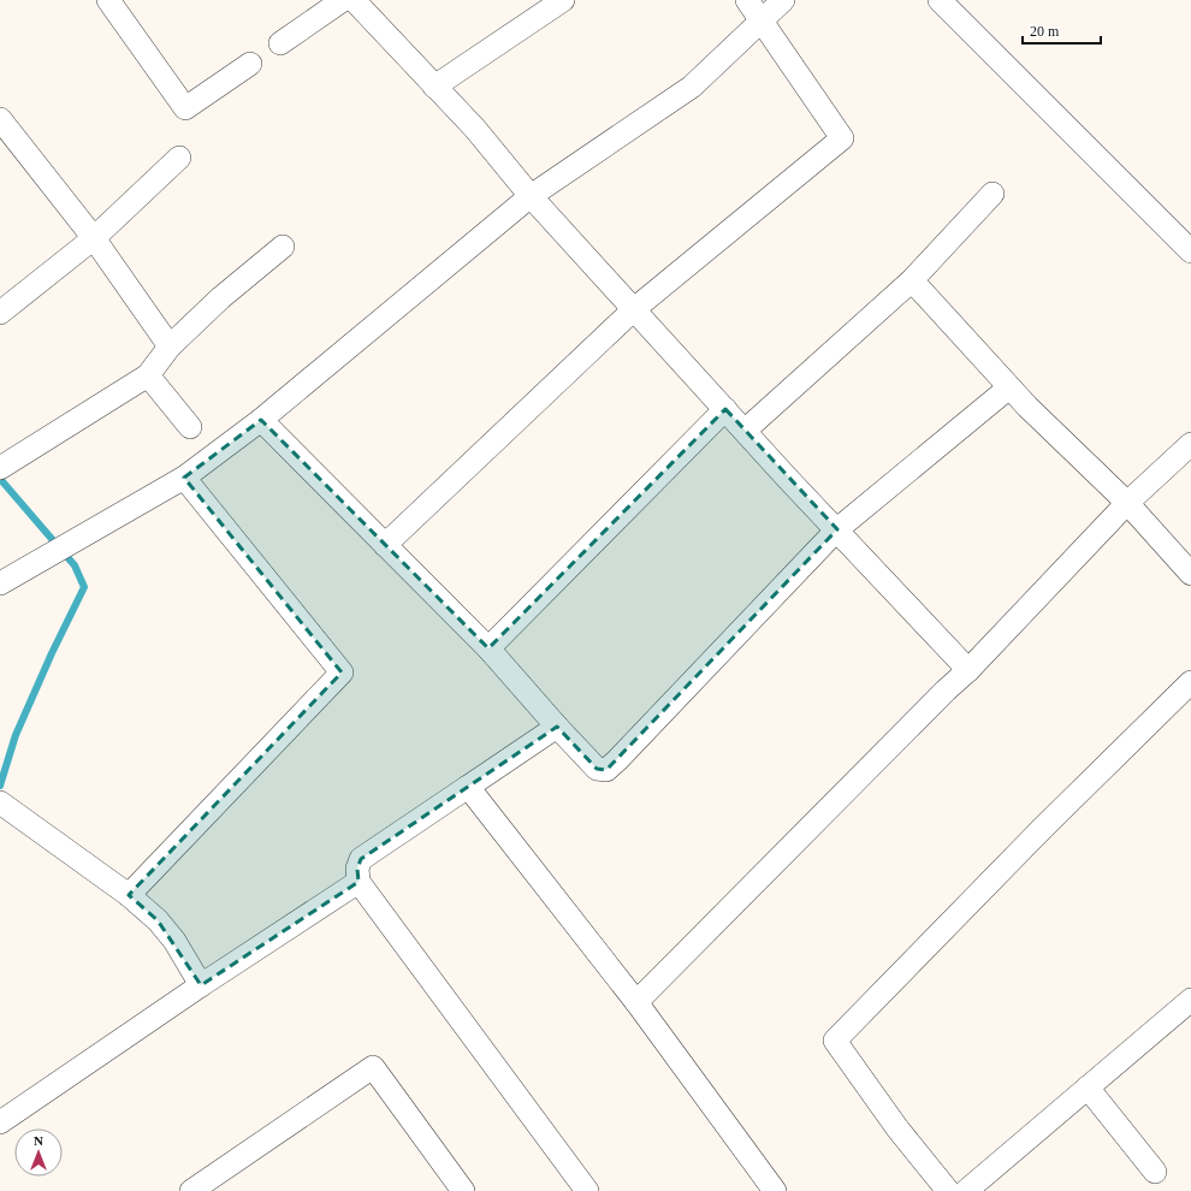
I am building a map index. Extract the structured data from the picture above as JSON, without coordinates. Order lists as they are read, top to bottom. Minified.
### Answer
{"scale_bar":"20 m","north":"top"}
